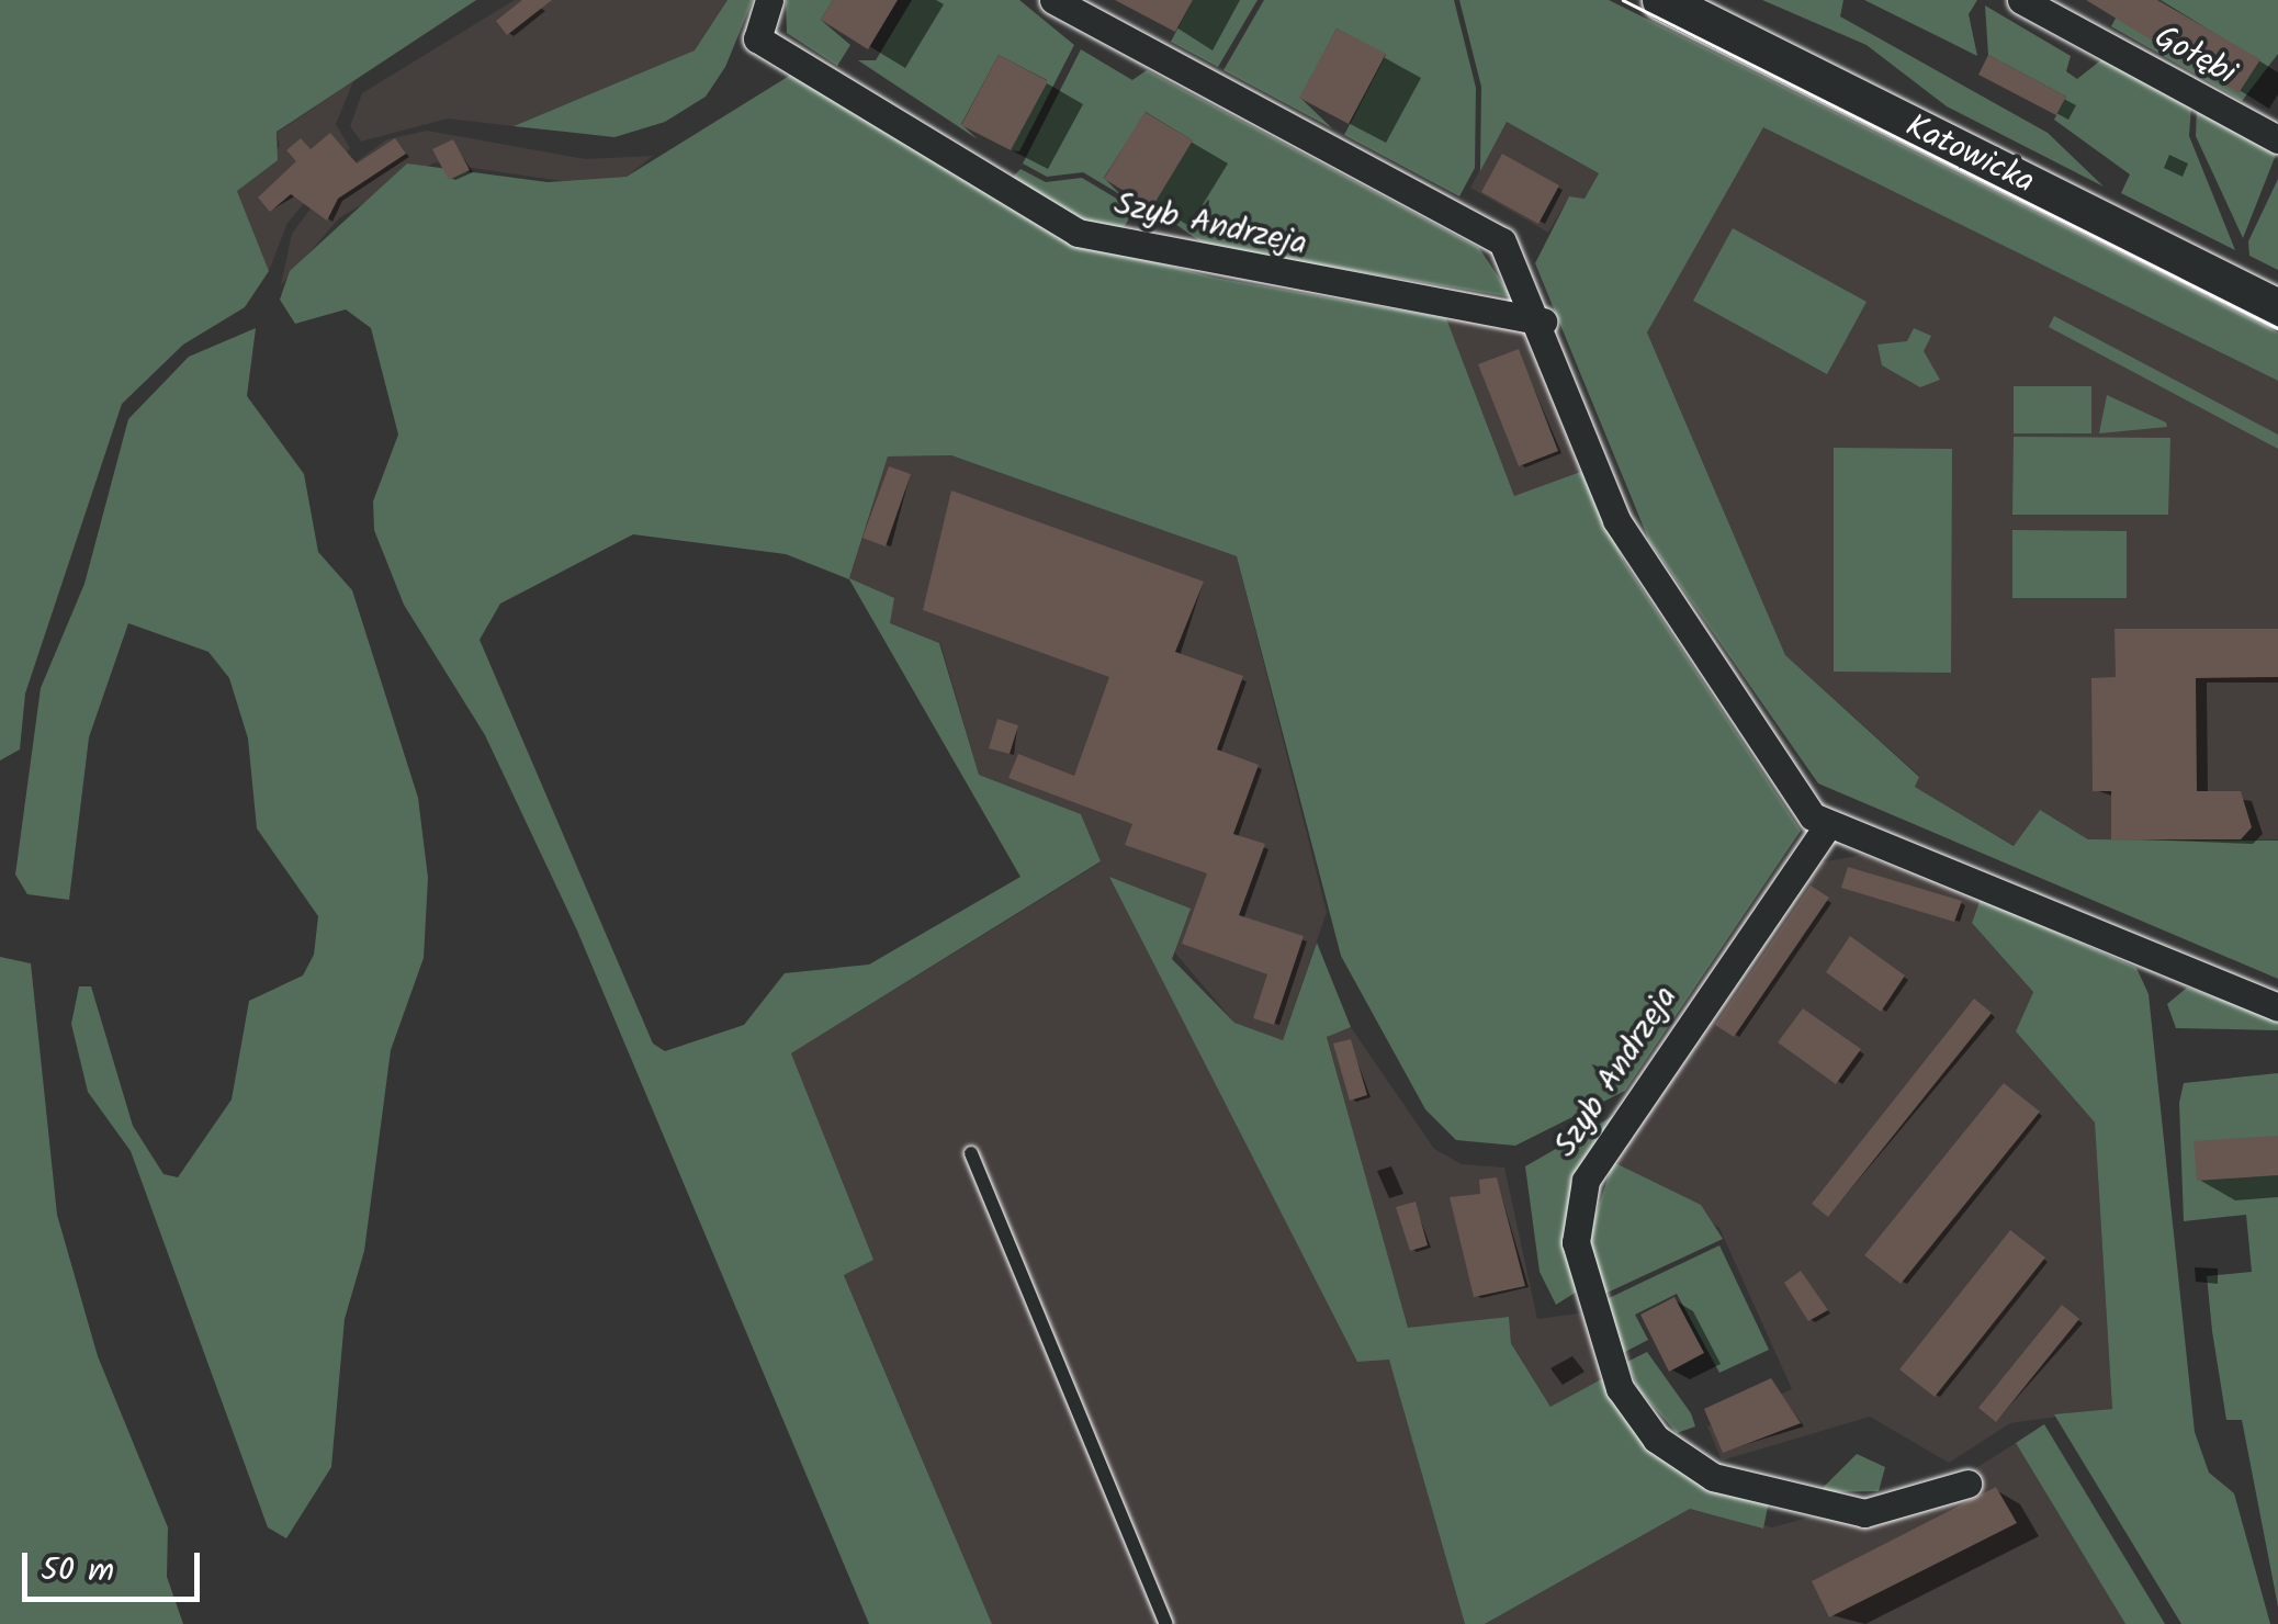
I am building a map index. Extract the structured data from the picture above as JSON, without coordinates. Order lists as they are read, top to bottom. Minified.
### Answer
{"streets":{"street":["Gołębi","Katowicka","Szyb Andrzeja"]},"scale_bar":"50 m"}
